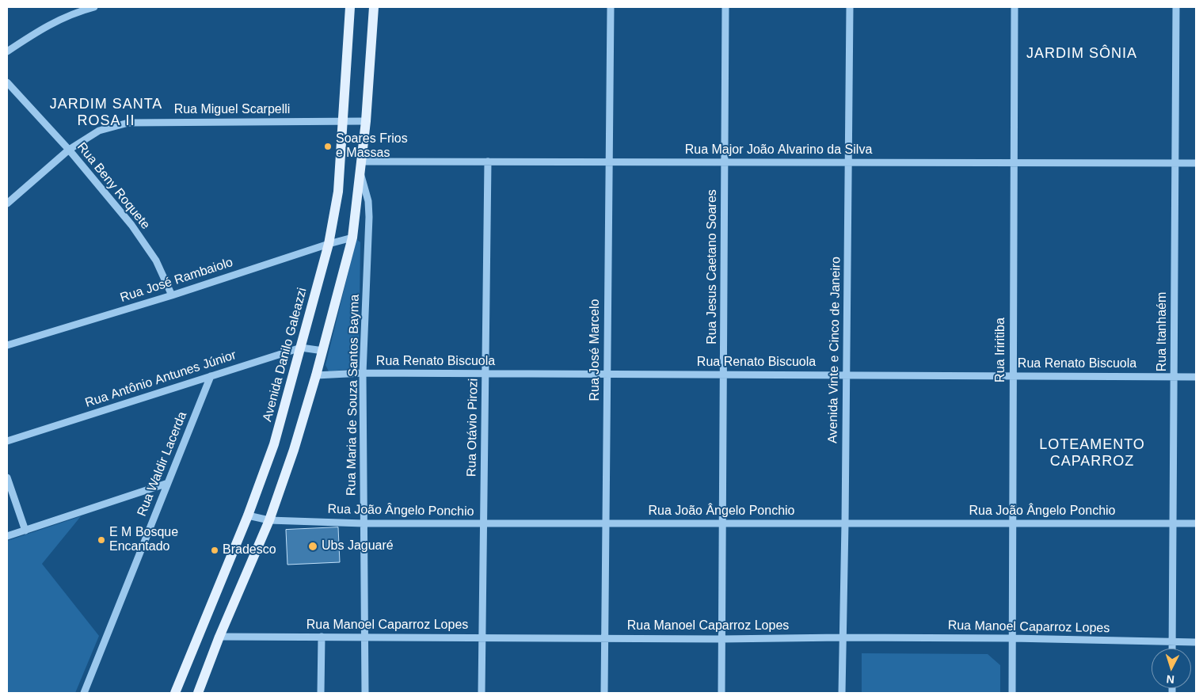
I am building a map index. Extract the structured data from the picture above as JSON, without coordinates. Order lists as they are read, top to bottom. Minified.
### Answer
{"streets":{"main road":["Avenida Danilo Galeazzi"],"street":["Rua Miguel Scarpelli","Rua Major João Alvarino da Silva","Rua Beny Roquete","Rua Jesus Caetano Soares","Rua José Rambaiolo","Rua Itanhaém","Rua José Marcelo","Avenida Vinte e Cinco de Janeiro","Rua Iriritiba","Rua Renato Biscuola","Rua Antônio Antunes Júnior","Rua Maria de Souza Santos Bayma","Rua Otávio Pirozi","Rua Waldir Lacerda","Rua João Ângelo Ponchio","Rua Manoel Caparroz Lopes"]},"crossings":[["Rua Miguel Scarpelli","Rua Beny Roquete"],["Rua Miguel Scarpelli","Avenida Danilo Galeazzi"],["Rua Major João Alvarino da Silva","Rua Jesus Caetano Soares"],["Rua Major João Alvarino da Silva","Rua Itanhaém"],["Rua Major João Alvarino da Silva","Rua José Marcelo"],["Rua Major João Alvarino da Silva","Avenida Vinte e Cinco de Janeiro"],["Rua Major João Alvarino da Silva","Rua Iriritiba"],["Rua Major João Alvarino da Silva","Rua Maria de Souza Santos Bayma"],["Rua Major João Alvarino da Silva","Rua Otávio Pirozi"],["Rua Beny Roquete","Rua José Rambaiolo"],["Rua Jesus Caetano Soares","Rua Renato Biscuola"],["Rua Jesus Caetano Soares","Rua João Ângelo Ponchio"],["Rua Jesus Caetano Soares","Rua Manoel Caparroz Lopes"],["Rua José Rambaiolo","Avenida Danilo Galeazzi"],["Rua Itanhaém","Rua Renato Biscuola"],["Rua Itanhaém","Rua João Ângelo Ponchio"],["Rua Itanhaém","Rua Manoel Caparroz Lopes"],["Rua José Marcelo","Rua Renato Biscuola"],["Rua José Marcelo","Rua João Ângelo Ponchio"],["Rua José Marcelo","Rua Manoel Caparroz Lopes"],["Avenida Vinte e Cinco de Janeiro","Rua Renato Biscuola"],["Avenida Vinte e Cinco de Janeiro","Rua João Ângelo Ponchio"],["Avenida Vinte e Cinco de Janeiro","Rua Manoel Caparroz Lopes"],["Rua Iriritiba","Rua Renato Biscuola"],["Rua Iriritiba","Rua João Ângelo Ponchio"],["Rua Iriritiba","Rua Manoel Caparroz Lopes"],["Avenida Danilo Galeazzi","Rua Antônio Antunes Júnior"],["Avenida Danilo Galeazzi","Rua João Ângelo Ponchio"],["Rua Renato Biscuola","Rua Maria de Souza Santos Bayma"],["Rua Renato Biscuola","Rua Otávio Pirozi"],["Rua Antônio Antunes Júnior","Rua Waldir Lacerda"],["Rua Maria de Souza Santos Bayma","Rua João Ângelo Ponchio"],["Rua Maria de Souza Santos Bayma","Rua Manoel Caparroz Lopes"],["Rua Otávio Pirozi","Rua João Ângelo Ponchio"],["Rua Otávio Pirozi","Rua Manoel Caparroz Lopes"]],"districts":["JARDIM SÔNIA","JARDIM SANTA ROSA II","LOTEAMENTO CAPARROZ"],"places":["Soares Frios e Massas","E M Bosque Encantado","Ubs Jaguaré","Bradesco"],"north":"bottom"}
